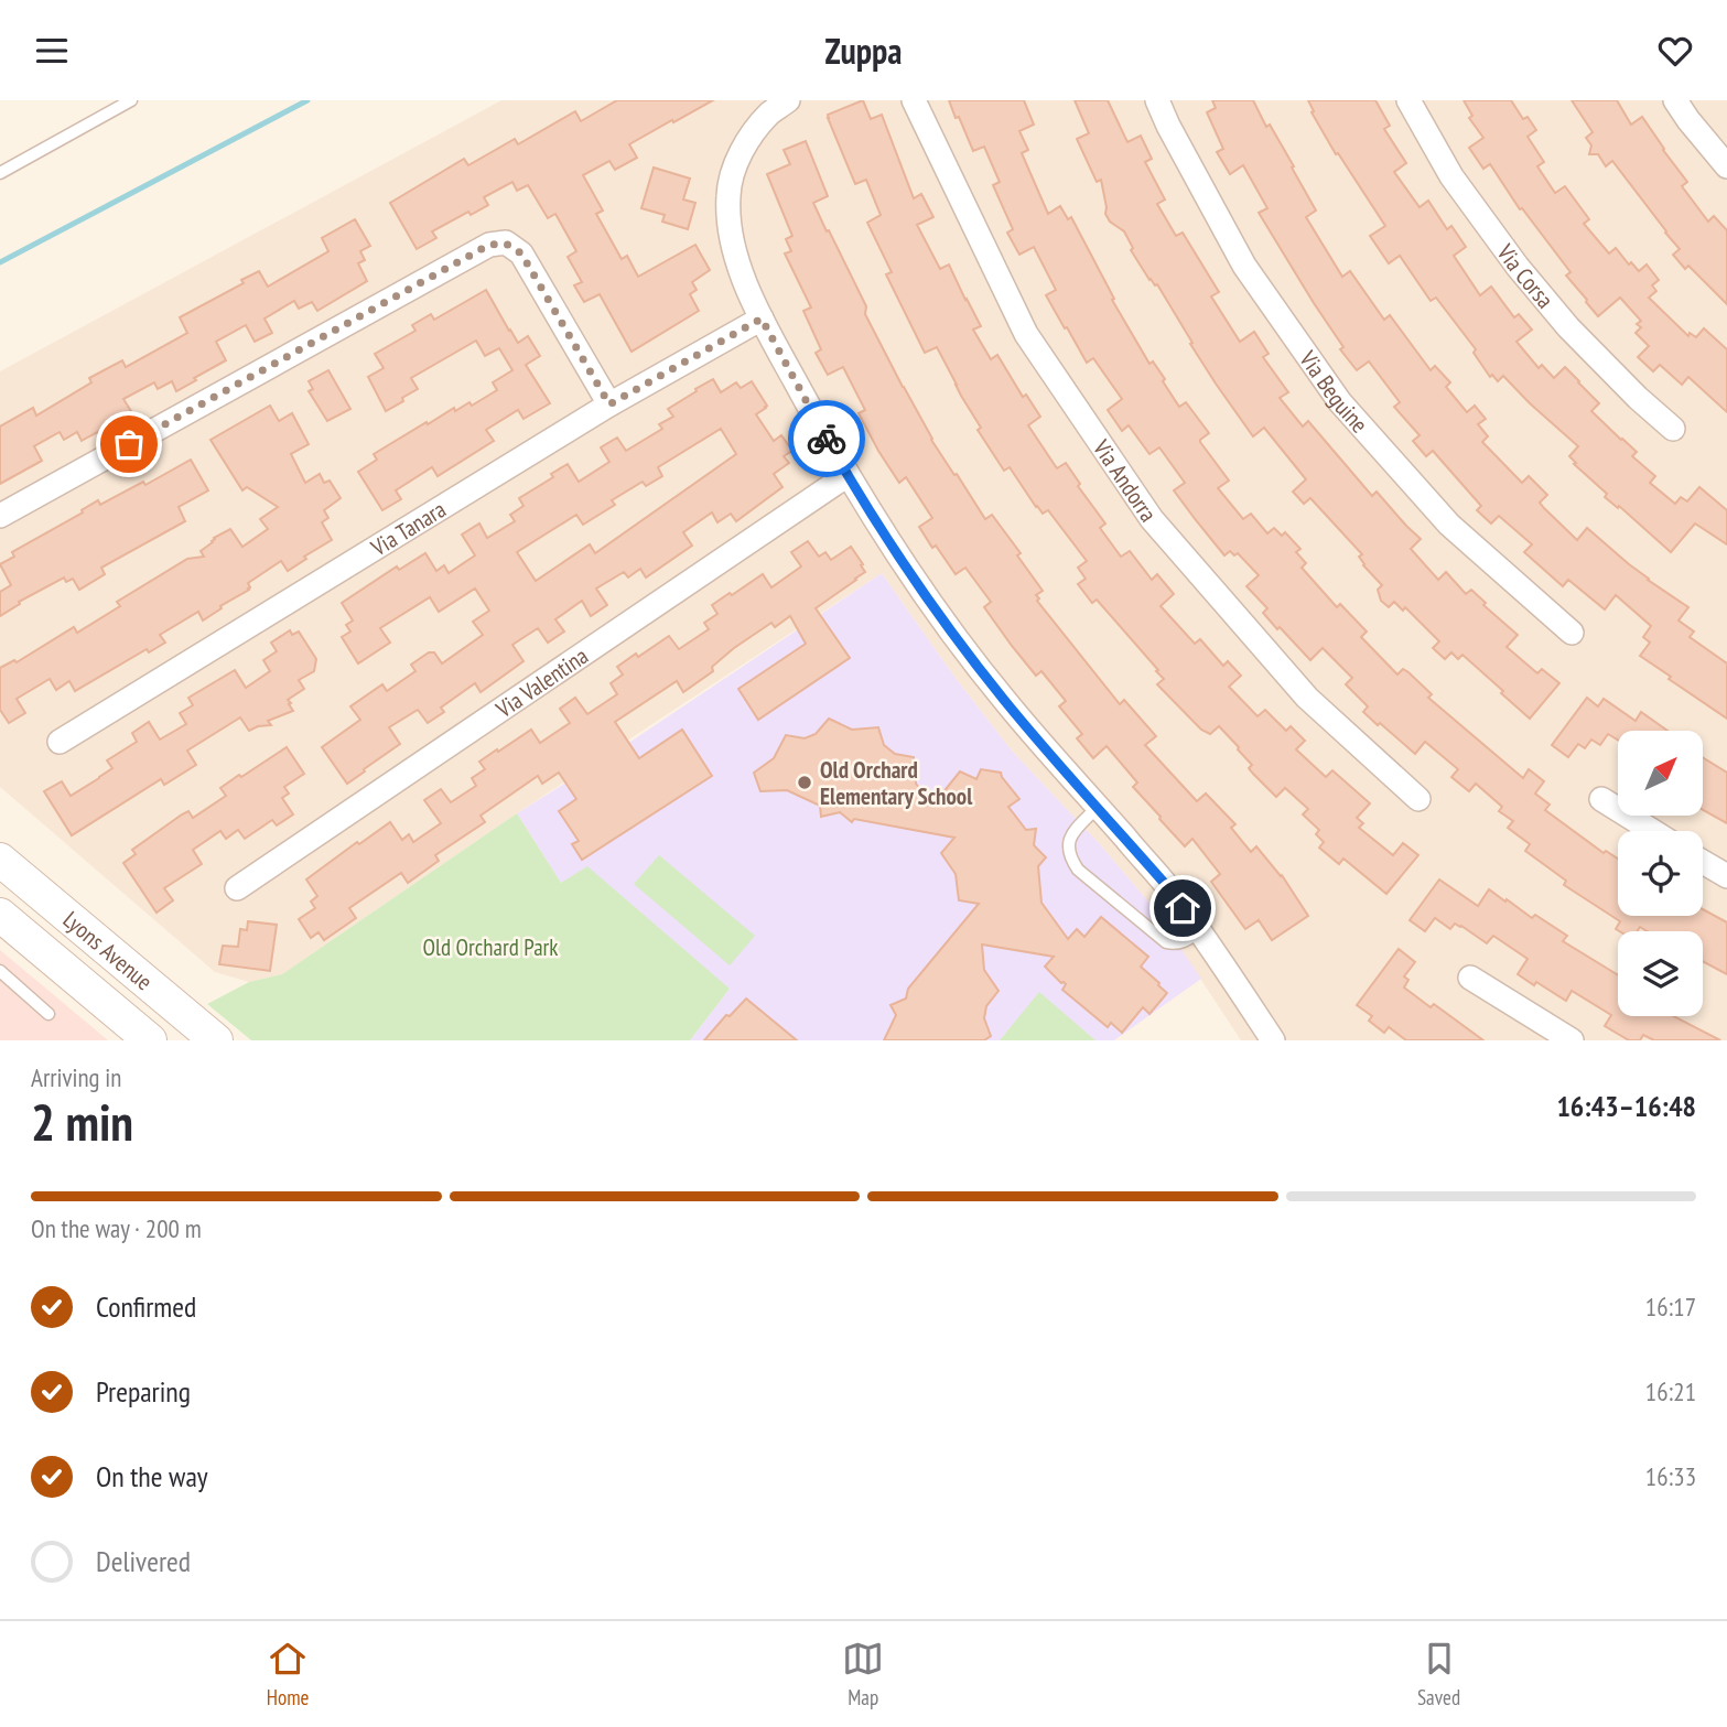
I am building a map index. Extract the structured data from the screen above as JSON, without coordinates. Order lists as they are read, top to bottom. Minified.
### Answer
{"streets":{"main road":["Lyons Avenue"],"street":["Via Corsa","Via Beguine","Via Andorra","Via Tanara","Via Valentina"]},"parks":["Old Orchard Park"],"places":["Old Orchard Elementary School"],"north":"top right","page":{"header":"Zuppa","heading":["2 min","Arriving in","16:43–16:48"],"bar":"On the way · 200 m","list":[["Confirmed","16:17"],["Preparing","16:21"],["On the way","16:33"],"Delivered"],"tabs":["Home","Map","Saved"]}}
